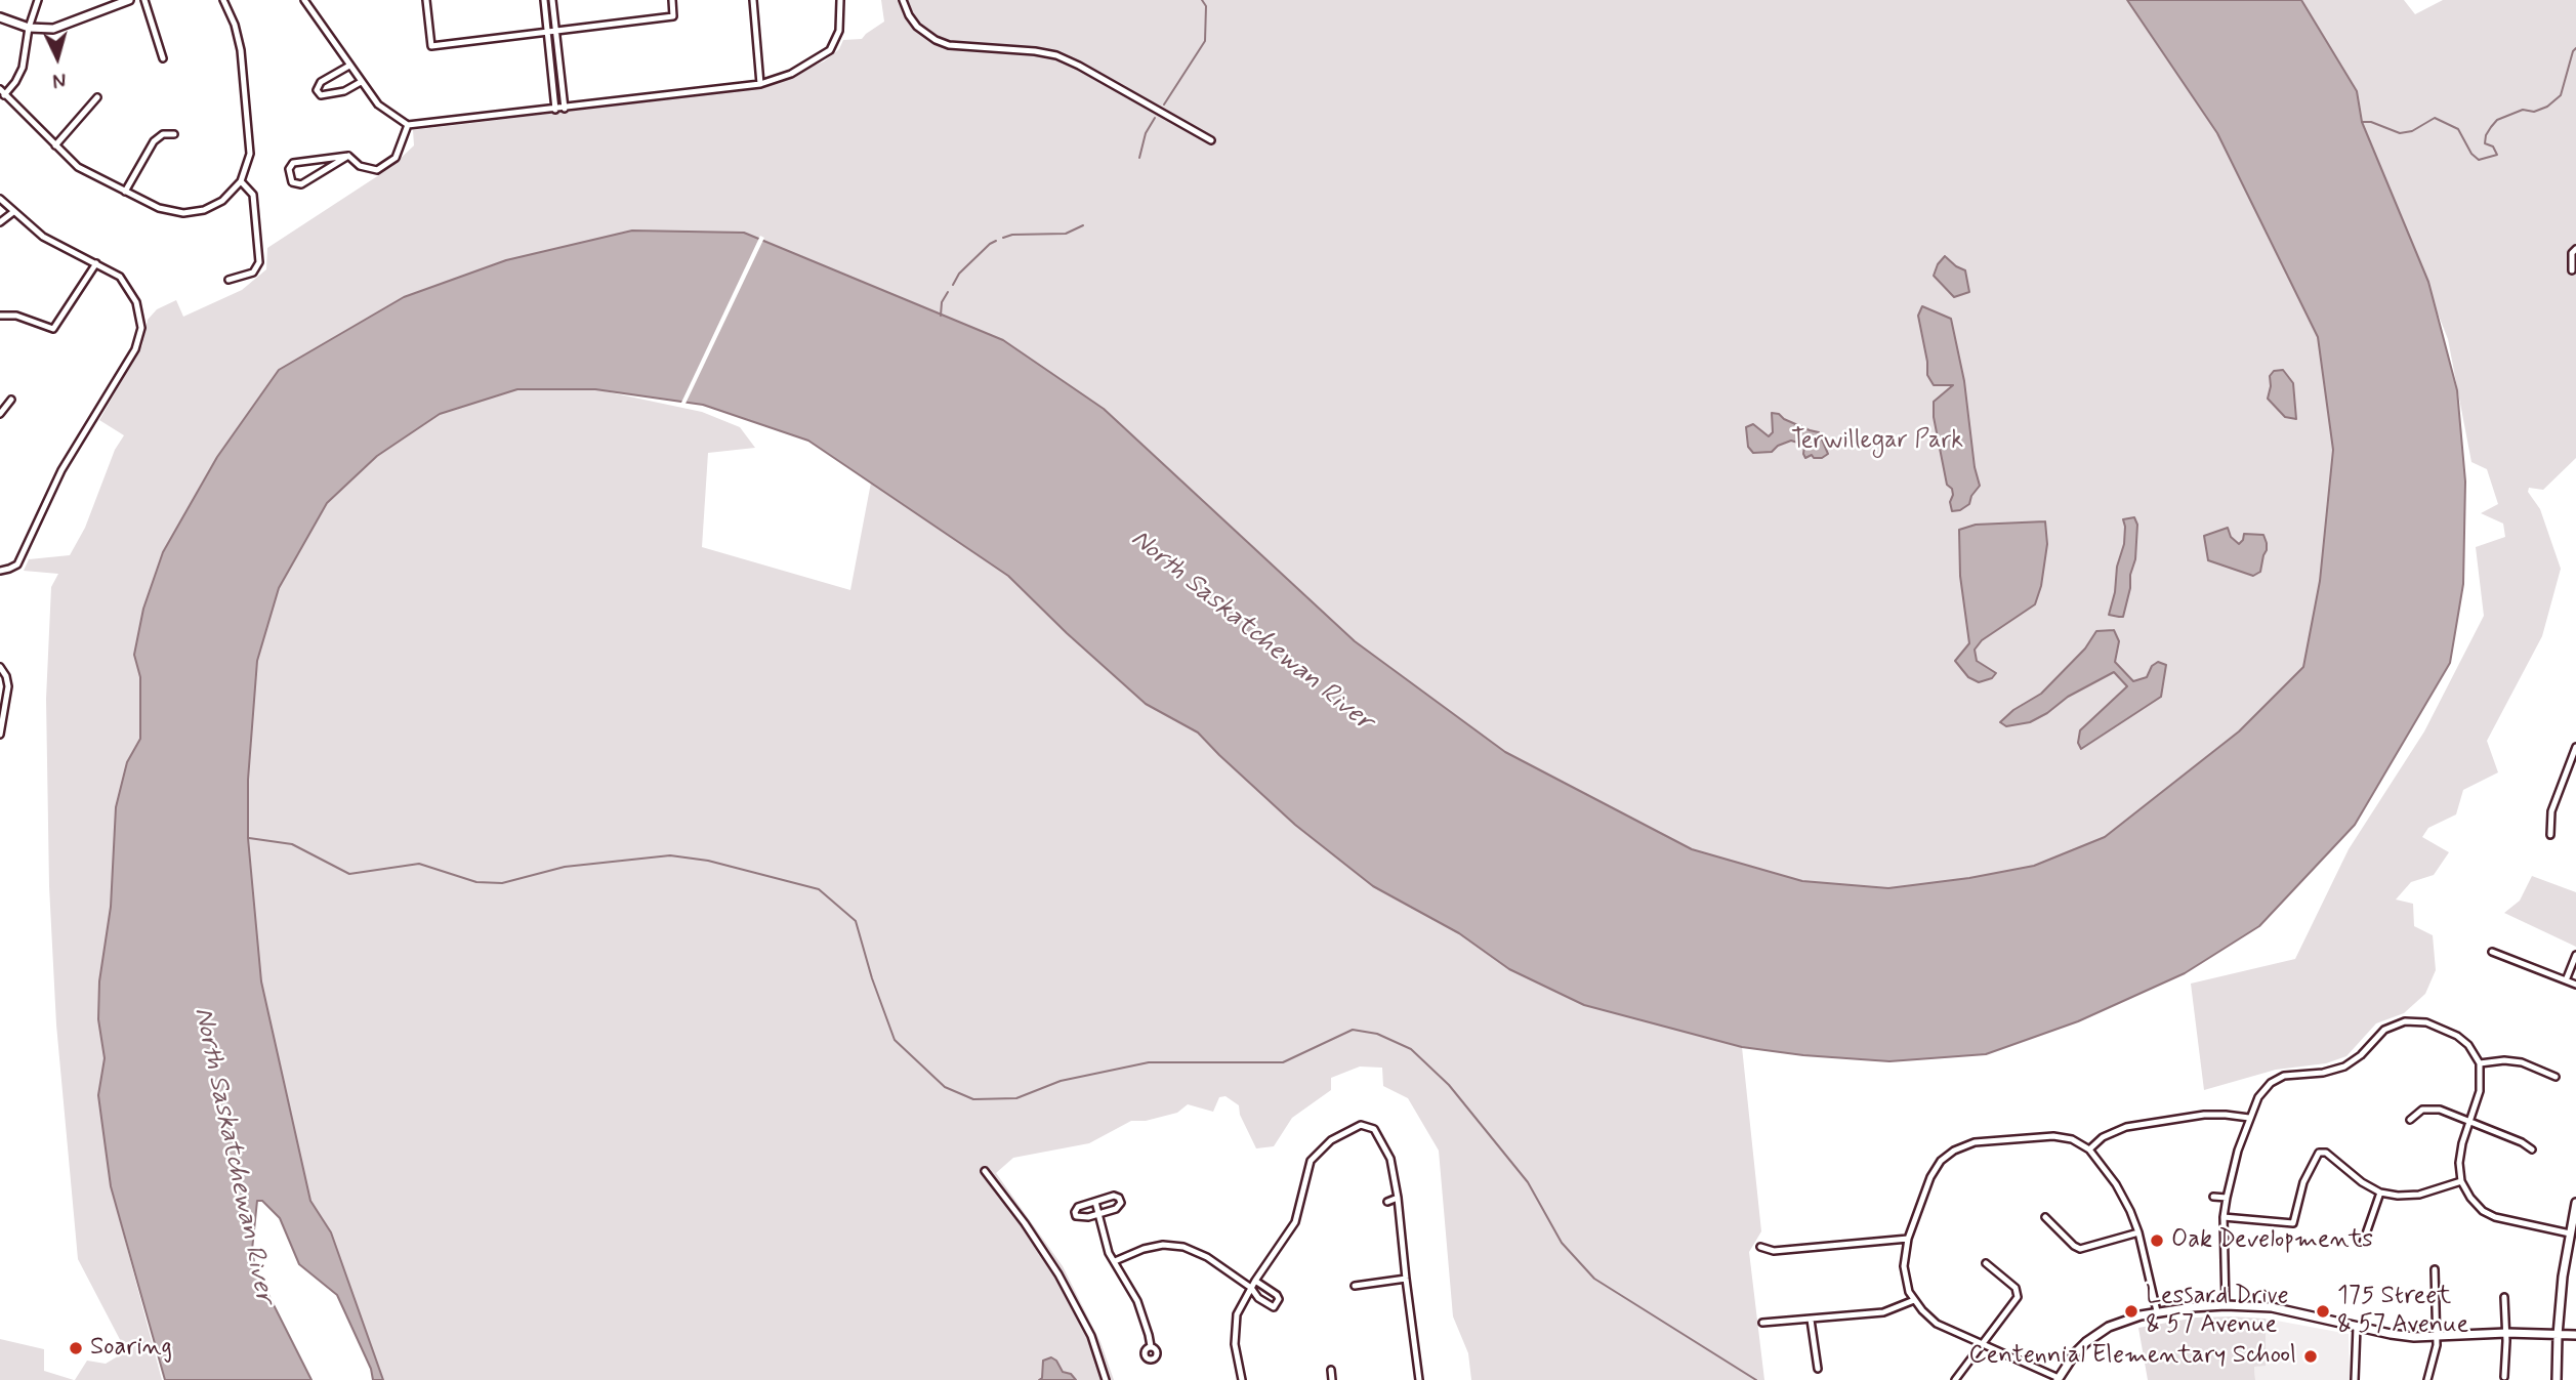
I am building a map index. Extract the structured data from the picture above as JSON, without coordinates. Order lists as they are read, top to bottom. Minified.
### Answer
{"water":["North Saskatchewan River"],"parks":["Terwillegar Park"],"places":["Oak Developments","Lessard Drive & 57 Avenue","175 Street & 57 Avenue","Soaring","Centennial Elementary School"],"north":"bottom"}
